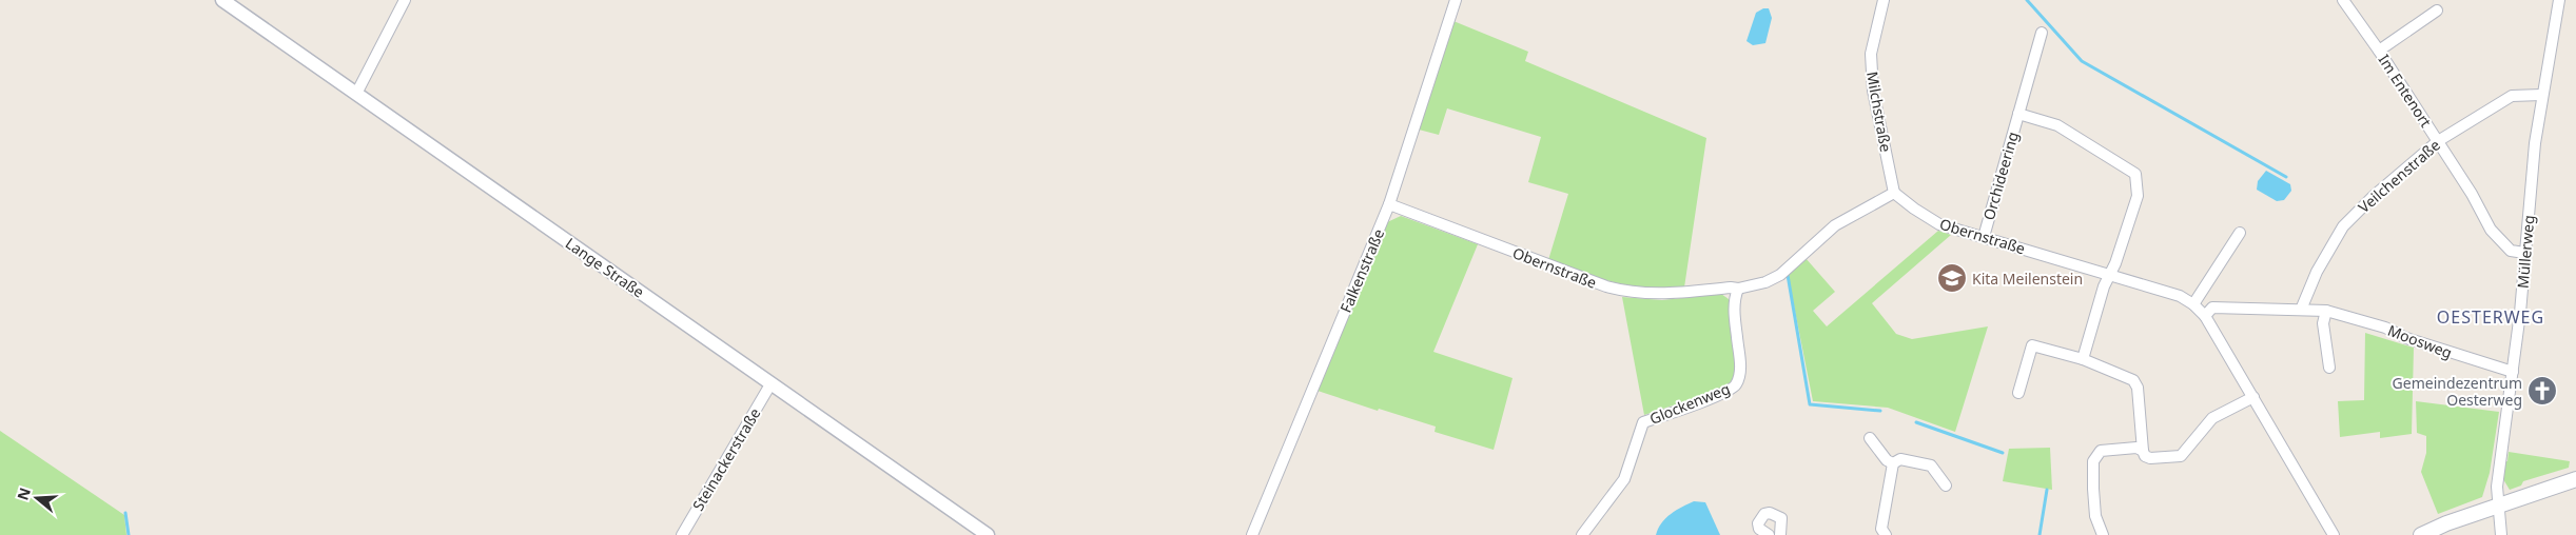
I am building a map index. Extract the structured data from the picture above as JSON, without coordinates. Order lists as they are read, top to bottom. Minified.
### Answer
{"streets":{"street":["Im Entenort","Milchstraße","Orchideering","Veilchenstraße","Obernstraße","Müllerweg","Lange Straße","Falkenstraße","Moosweg","Glockenweg","Steinackerstraße"]},"crossings":[["Im Entenort","Veilchenstraße"],["Im Entenort","Müllerweg"],["Milchstraße","Obernstraße"],["Orchideering","Obernstraße"],["Veilchenstraße","Müllerweg"],["Veilchenstraße","Moosweg"],["Obernstraße","Falkenstraße"],["Obernstraße","Moosweg"],["Obernstraße","Glockenweg"],["Müllerweg","Moosweg"],["Lange Straße","Steinackerstraße"]],"districts":["OESTERWEG"],"places":{"school or university":["Kita Meilenstein"],"church":["Gemeindezentrum Oesterweg"]},"north":"left"}
